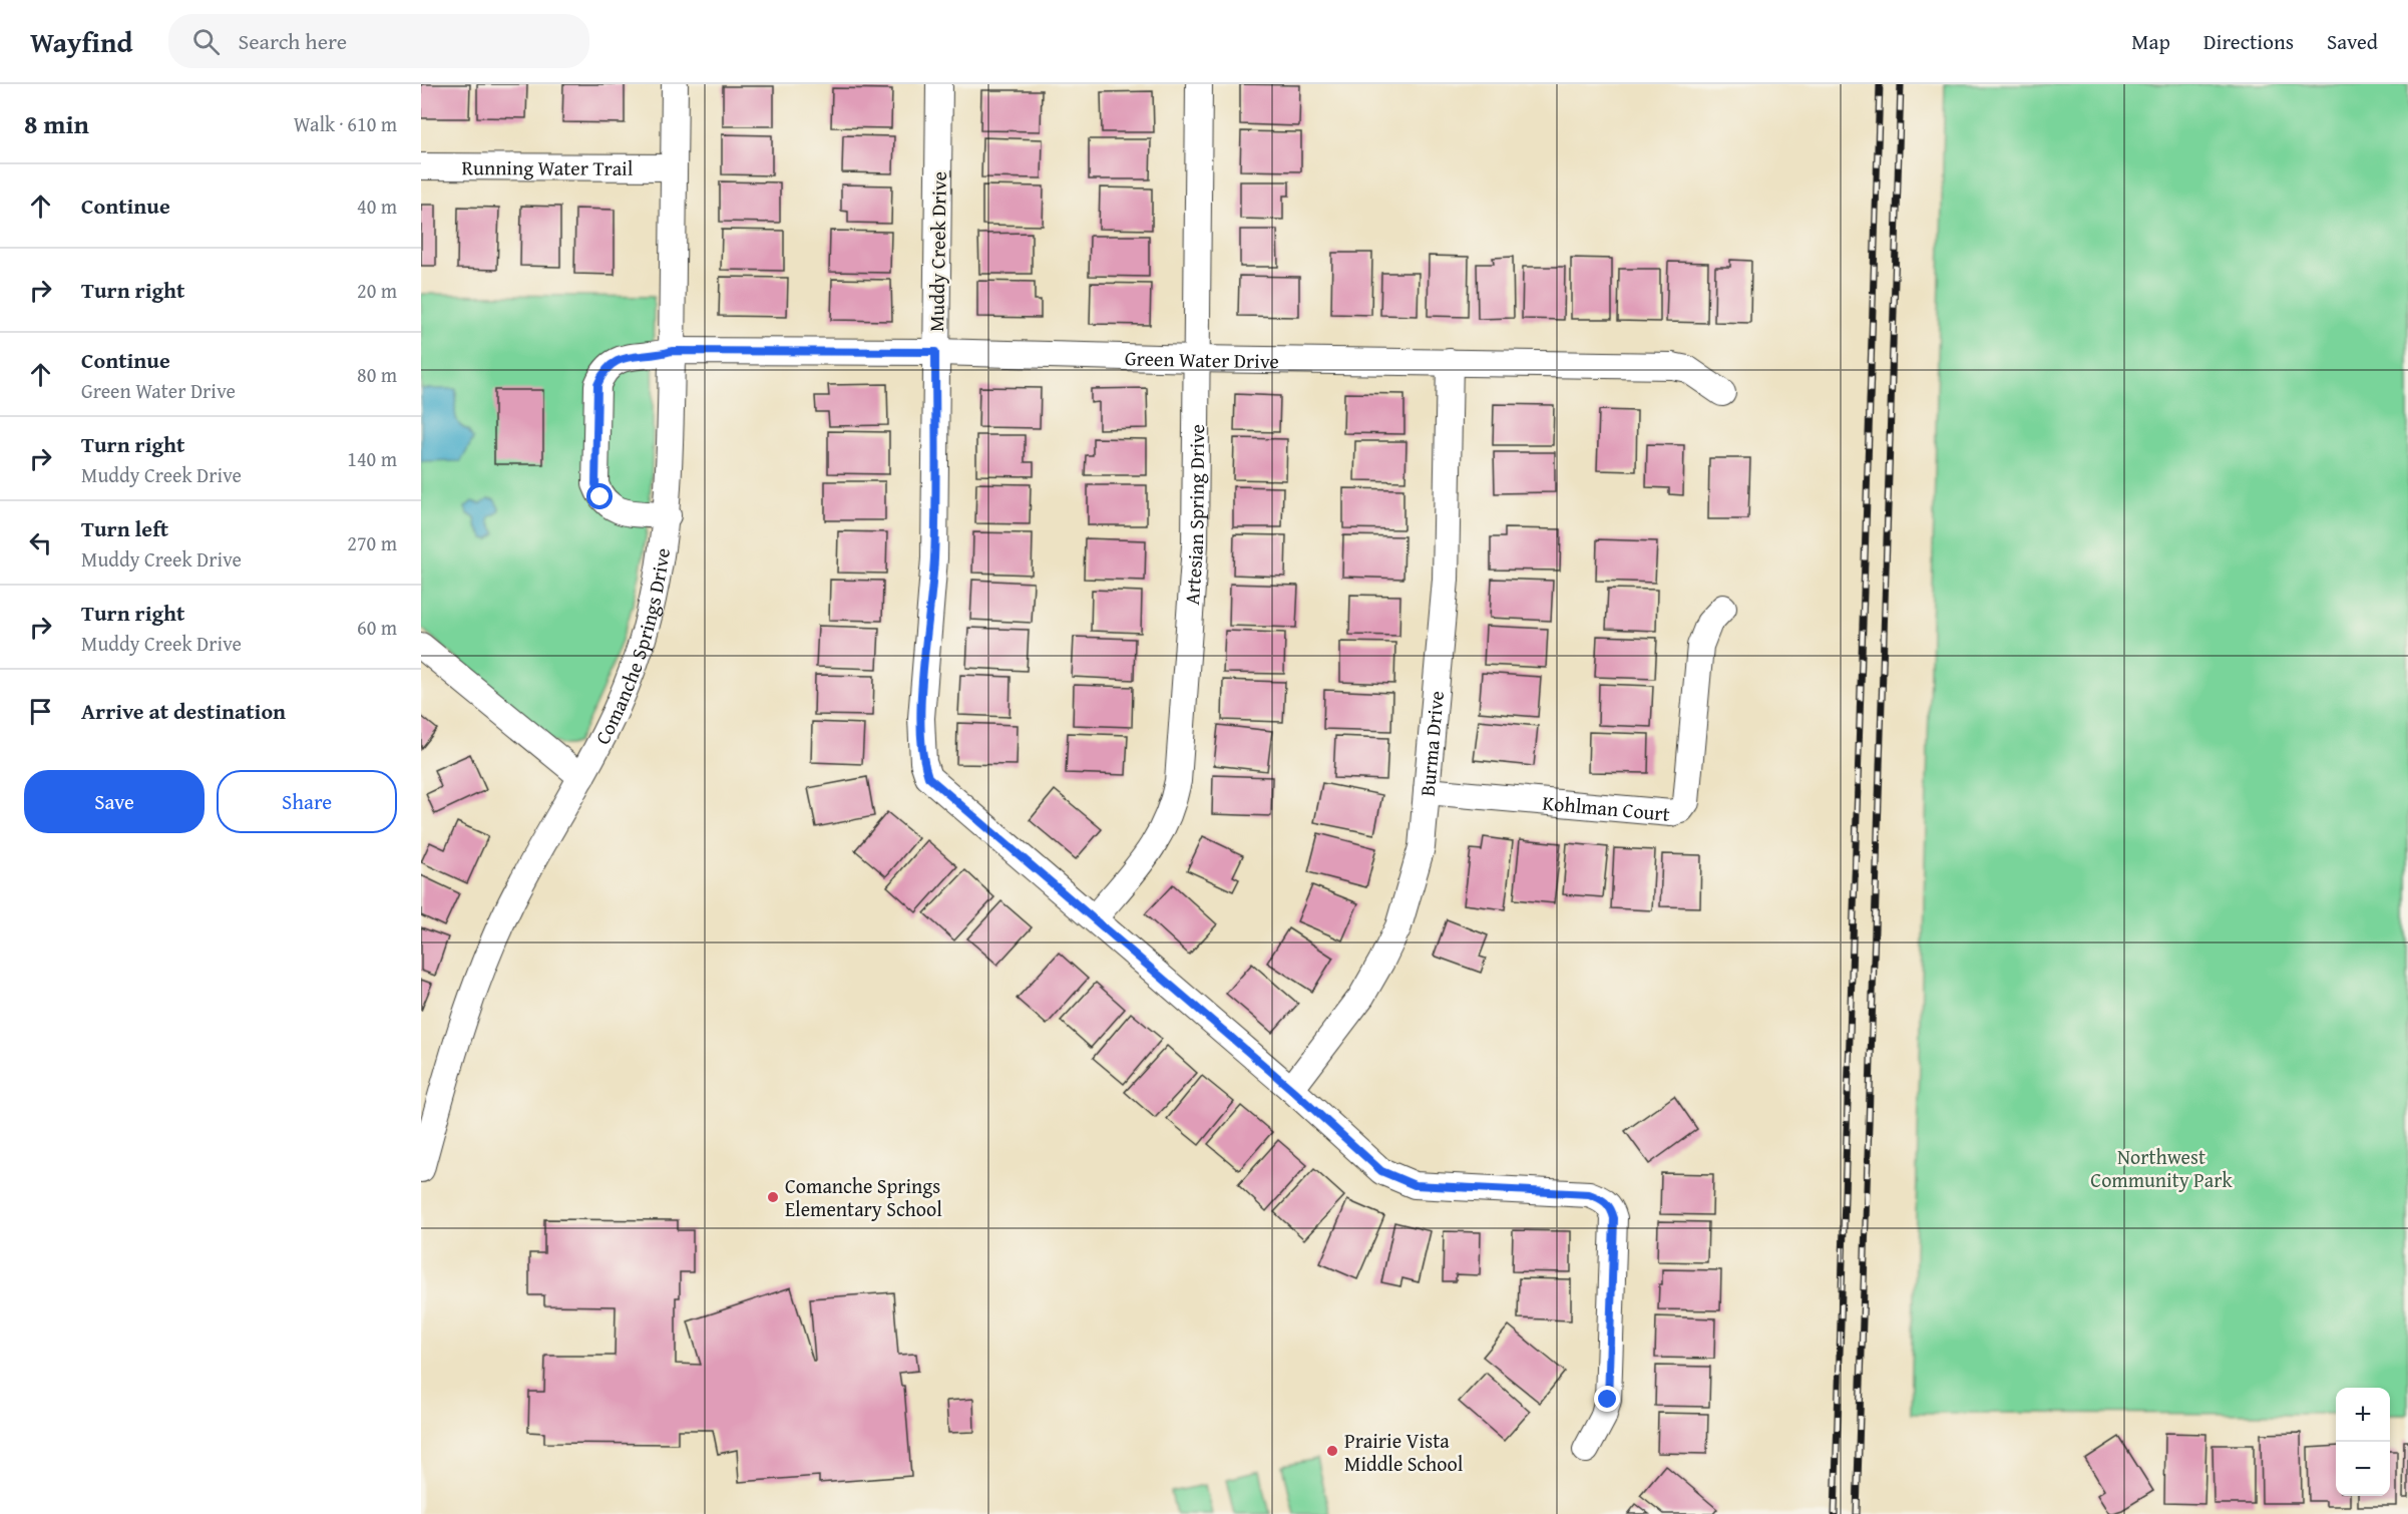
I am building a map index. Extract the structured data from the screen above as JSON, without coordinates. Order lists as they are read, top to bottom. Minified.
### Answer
{"streets":{"street":["Running Water Trail","Muddy Creek Drive","Green Water Drive","Artesian Spring Drive","Comanche Springs Drive","Burma Drive","Kohlman Court"]},"crossings":[["Running Water Trail","Comanche Springs Drive"],["Muddy Creek Drive","Green Water Drive"],["Muddy Creek Drive","Artesian Spring Drive"],["Muddy Creek Drive","Burma Drive"],["Green Water Drive","Artesian Spring Drive"],["Green Water Drive","Comanche Springs Drive"],["Green Water Drive","Burma Drive"],["Burma Drive","Kohlman Court"]],"parks":["Northwest Community Park"],"places":["Comanche Springs Elementary School","Prairie Vista Middle School"],"page":{"header":"Wayfind","search":"Search here","nav":["Map","Directions","Saved"],"heading":["8 min","Walk · 610 m"],"list":[["Continue","40 m"],["Turn right","20 m"],["Continue","Green Water Drive","80 m"],["Turn right","Muddy Creek Drive","140 m"],["Turn left","Muddy Creek Drive","270 m"],["Turn right","Muddy Creek Drive","60 m"],"Arrive at destination"],"buttons":["Save","Share"],"map_buttons":["+","−"]}}
